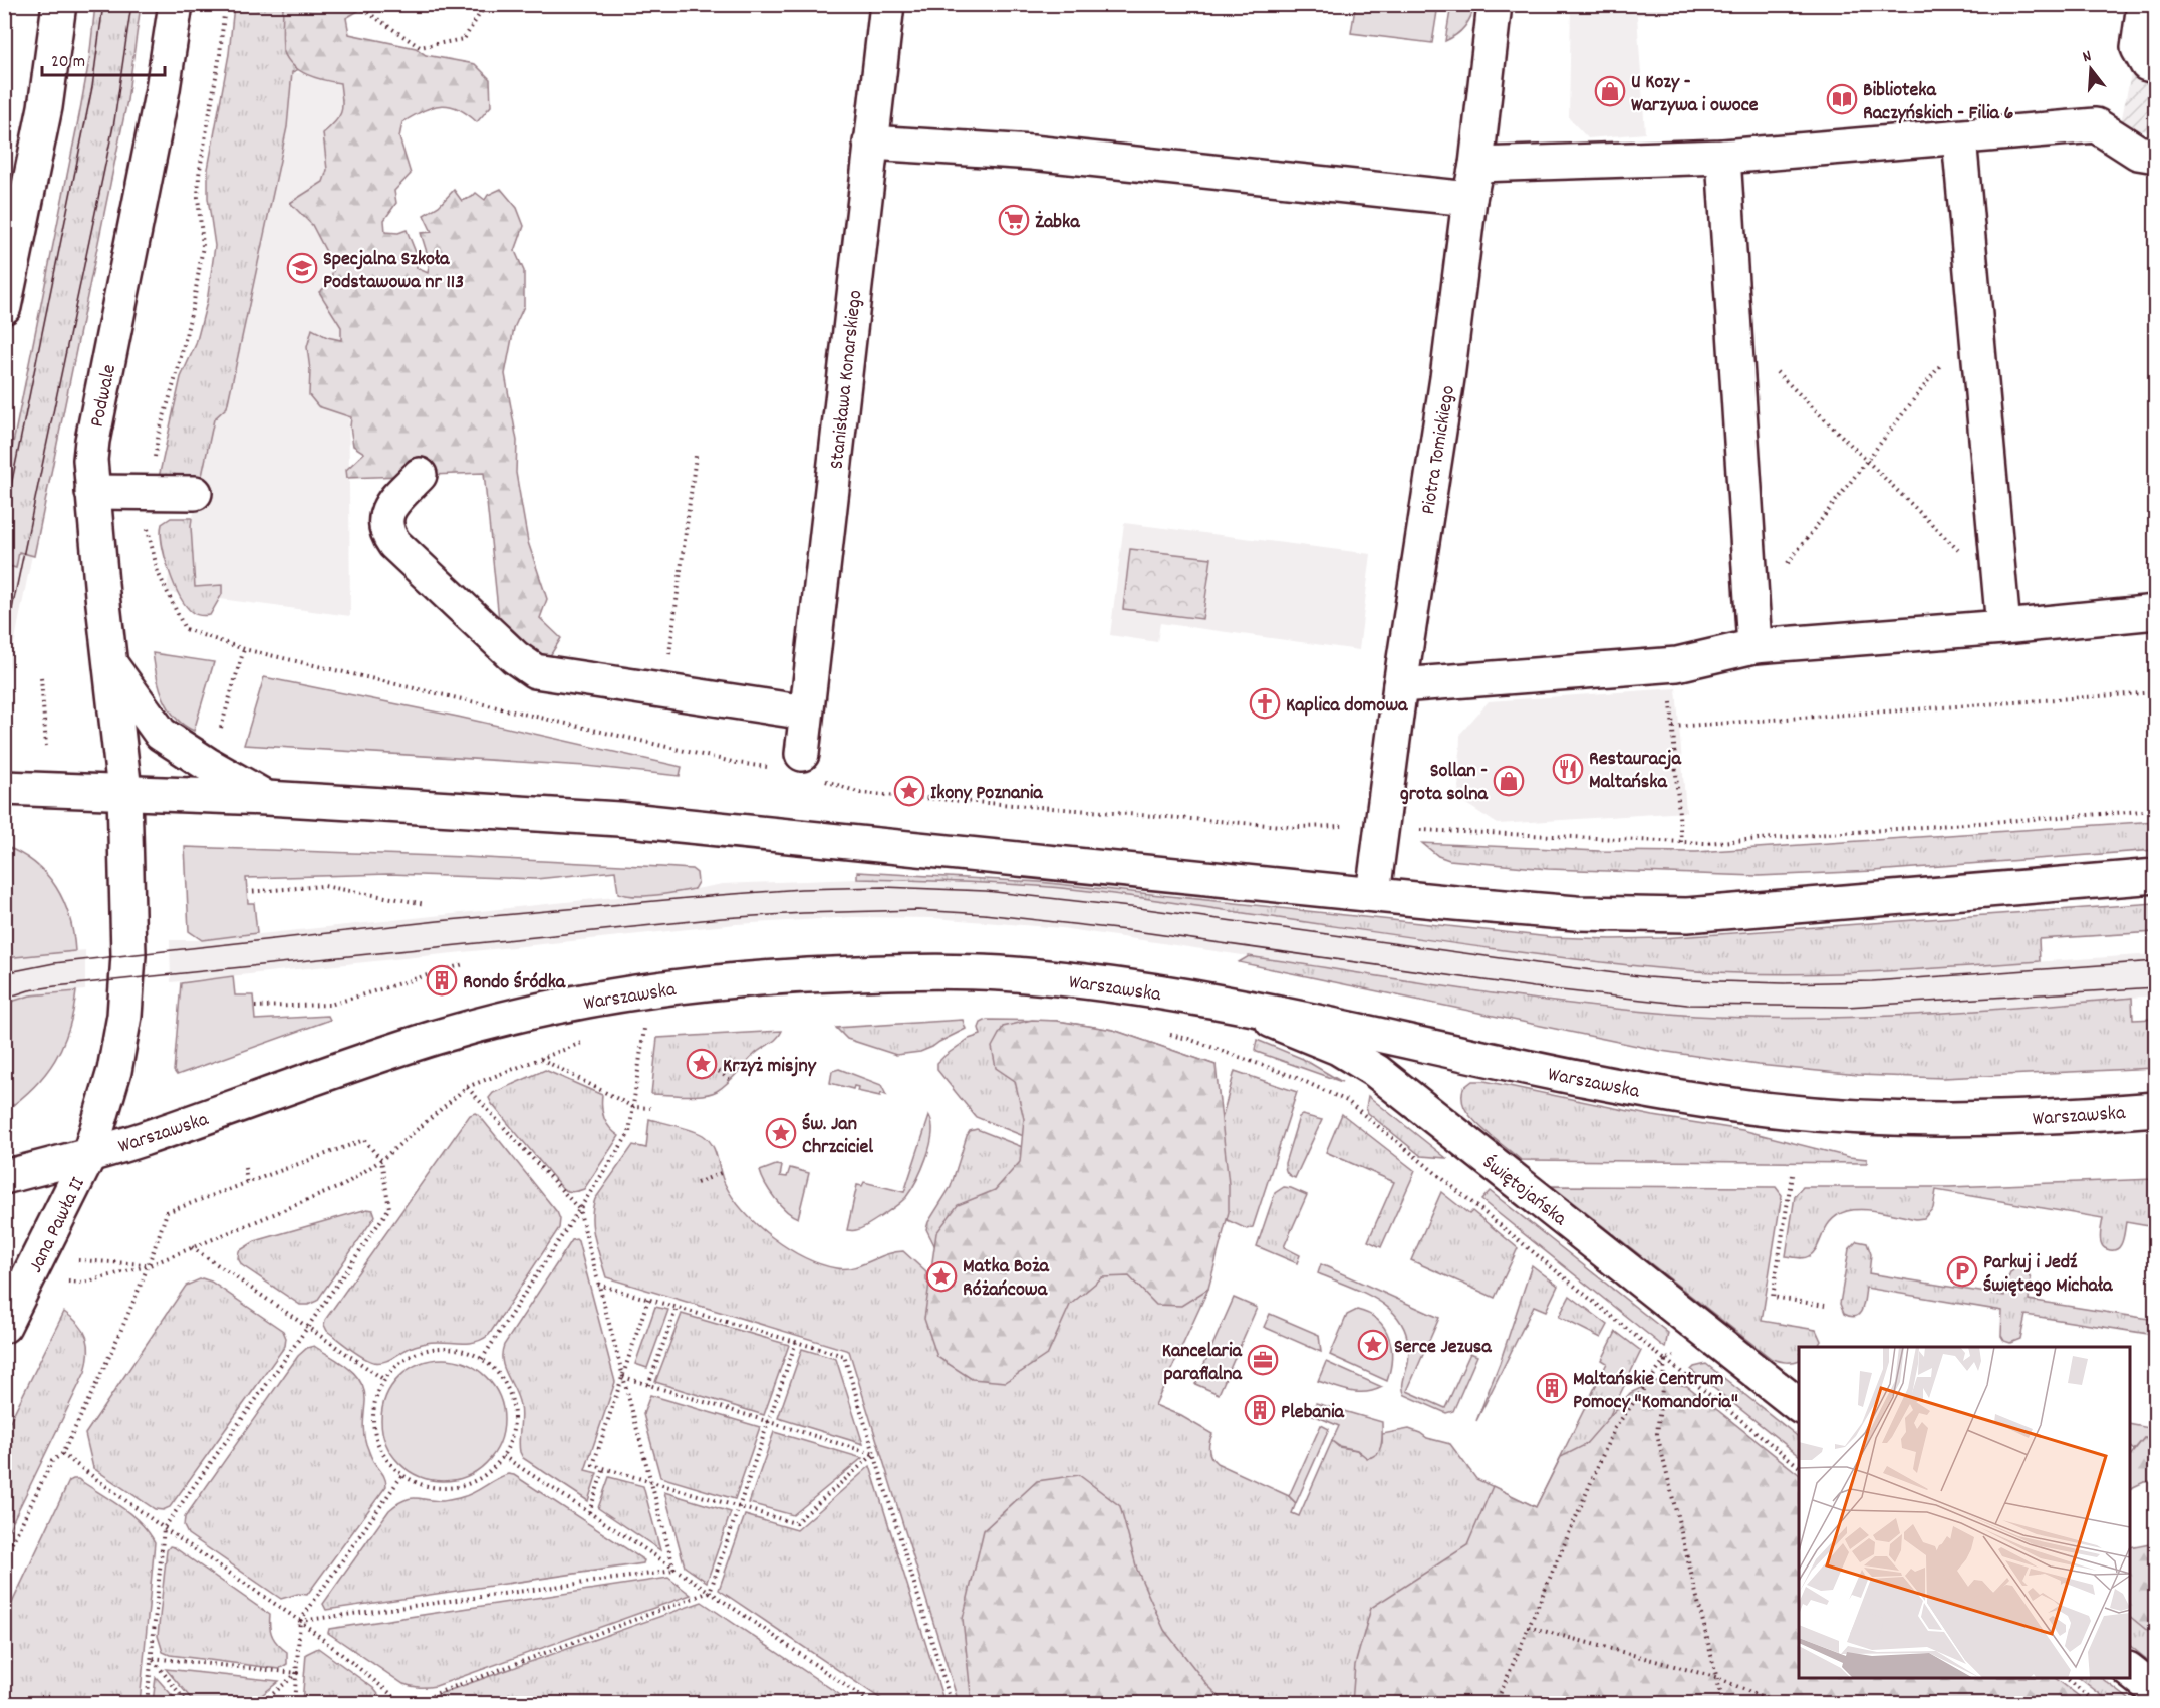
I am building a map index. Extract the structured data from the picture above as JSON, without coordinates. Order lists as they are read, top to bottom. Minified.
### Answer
{"streets":{"main road":["Stanisława Konarskiego","Podwale","Piotra Tomickiego","Warszawska","Świętojańska","Jana Pawła II"]},"crossings":[["Warszawska","Świętojańska"],["Warszawska","Jana Pawła II"]],"places":{"shop":["U Kozy - Warzywa i owoce","Sollan - grota solna"],"library":["Biblioteka Raczyńskich - Filia 6"],"supermarket":["Żabka"],"school or university":["Specjalna Szkoła Podstawowa nr 113"],"church":["Kaplica domowa"],"restaurant":["Restauracja Maltańska"],"place":["Ikony Poznania","Krzyż misjny","Św. Jan Chrzciciel","Matka Boża Różańcowa","Serce Jezusa"],"building":["Rondo Śródka","Maltańskie Centrum Pomocy \"Komandoria\"","Plebania"],"parking":["Parkuj i Jedź Świętego Michała"],"office":["Kancelaria parafialna"]},"scale_bar":"20 m","north":"top"}
